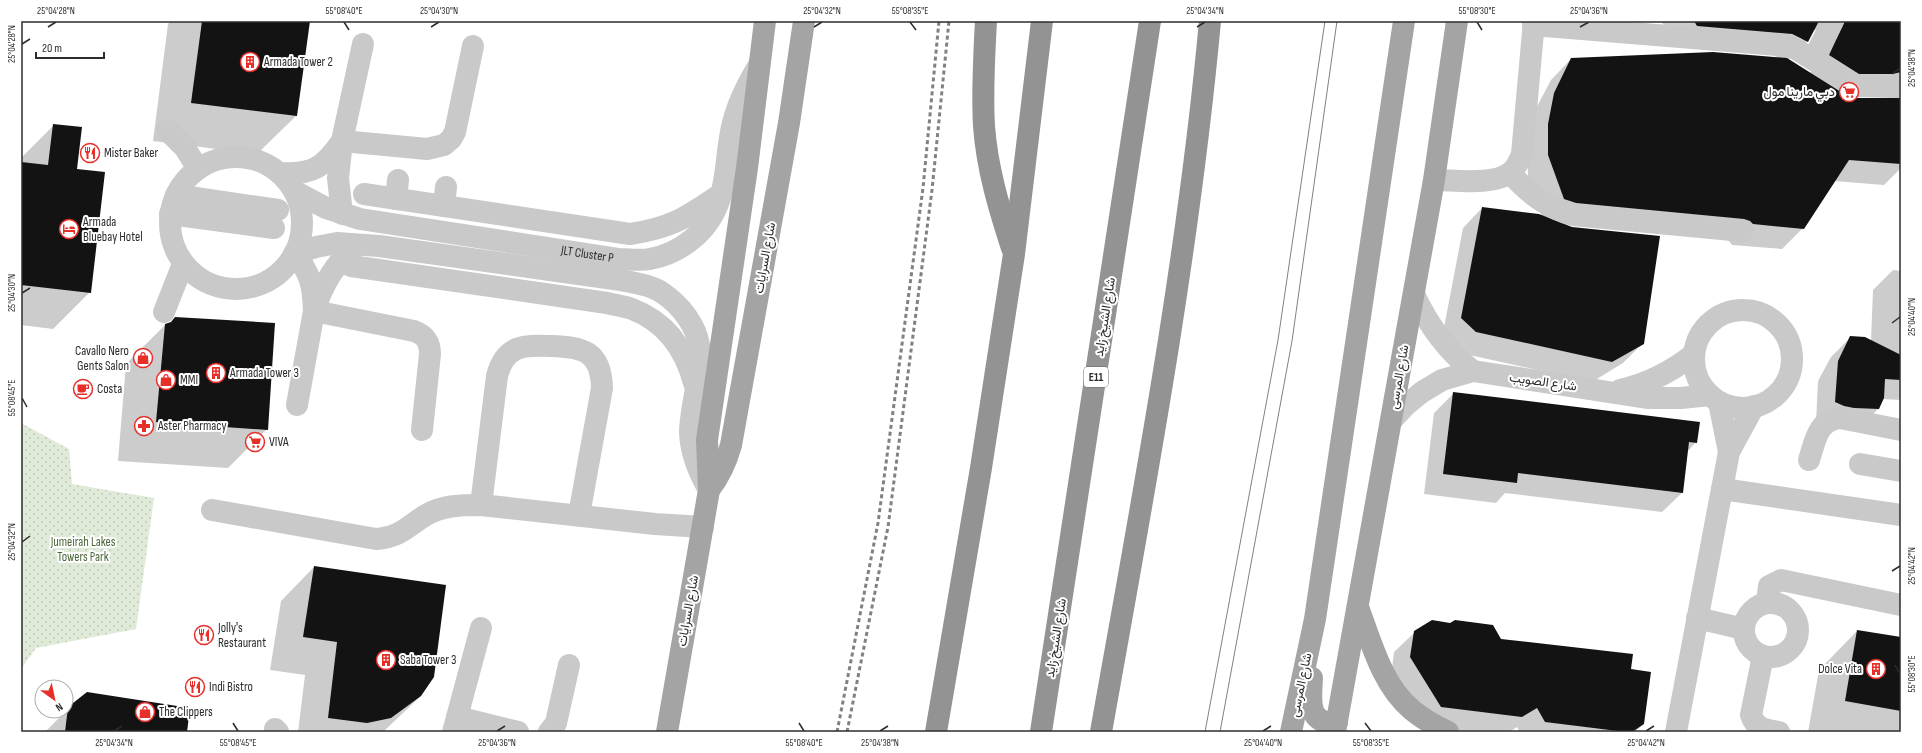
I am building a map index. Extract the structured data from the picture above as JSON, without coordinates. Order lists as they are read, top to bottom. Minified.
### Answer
{"streets":{"highway":["شارع الشيخ زايد","E11"],"main road":["شارع السرايات","شارع المرسى"],"street":["JLT Cluster P","شارع الصويب"]},"crossings":[["JLT Cluster P","شارع السرايات"],["شارع المرسى","شارع الصويب"]],"parks":["Jumeirah Lakes Towers Park"],"places":{"building":["Armada Tower 2","Armada Tower 3","Saba Tower 3","Dolce Vita"],"supermarket":["دبي مارينا مول","VIVA"],"restaurant":["Mister Baker","Jolly's Restaurant","Indi Bistro"],"hotel":["Armada Bluebay Hotel"],"shop":["Cavallo Nero Gents Salon","MMI","The Clippers"],"cafe":["Costa"],"pharmacy":["Aster Pharmacy"]},"scale_bar":"20 m","north":"bottom right","coordinates":["25°04'28\"N","55°08'40\"E","25°04'30\"N","25°04'32\"N","55°08'35\"E","25°04'34\"N","55°08'30\"E","25°04'36\"N","25°04'38\"N","25°04'40\"N","55°08'45\"E","25°04'42\"N"]}
